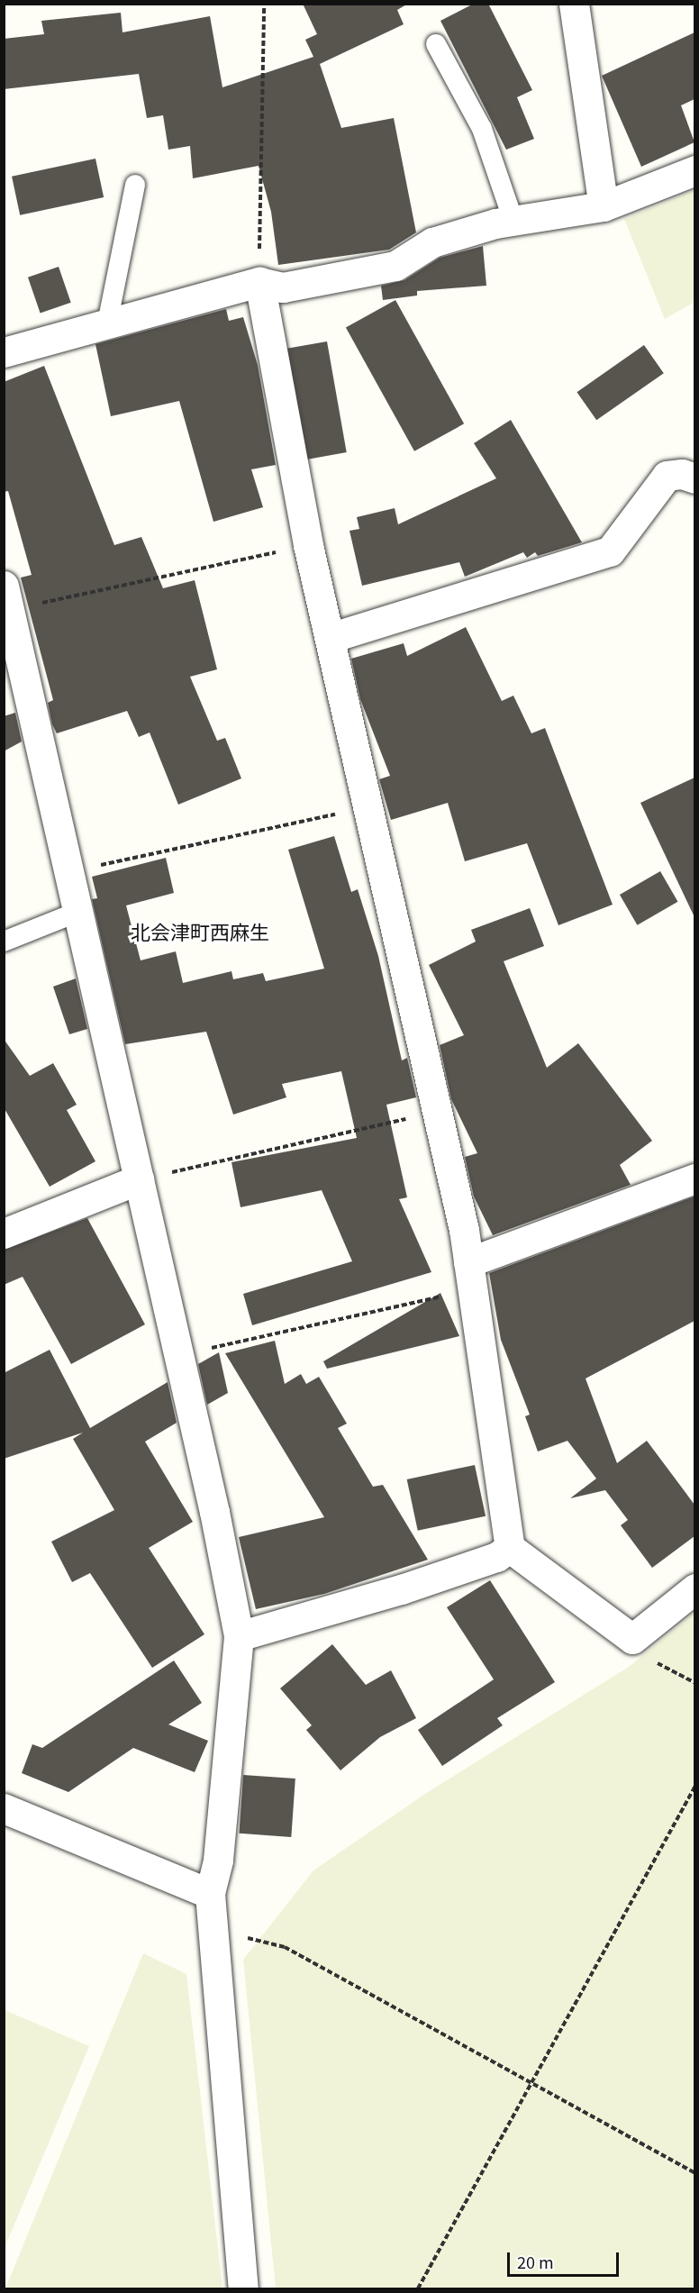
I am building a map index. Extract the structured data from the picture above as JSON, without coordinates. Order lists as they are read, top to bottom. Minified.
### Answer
{"districts":["北会津町西麻生"],"scale_bar":"20 m"}
